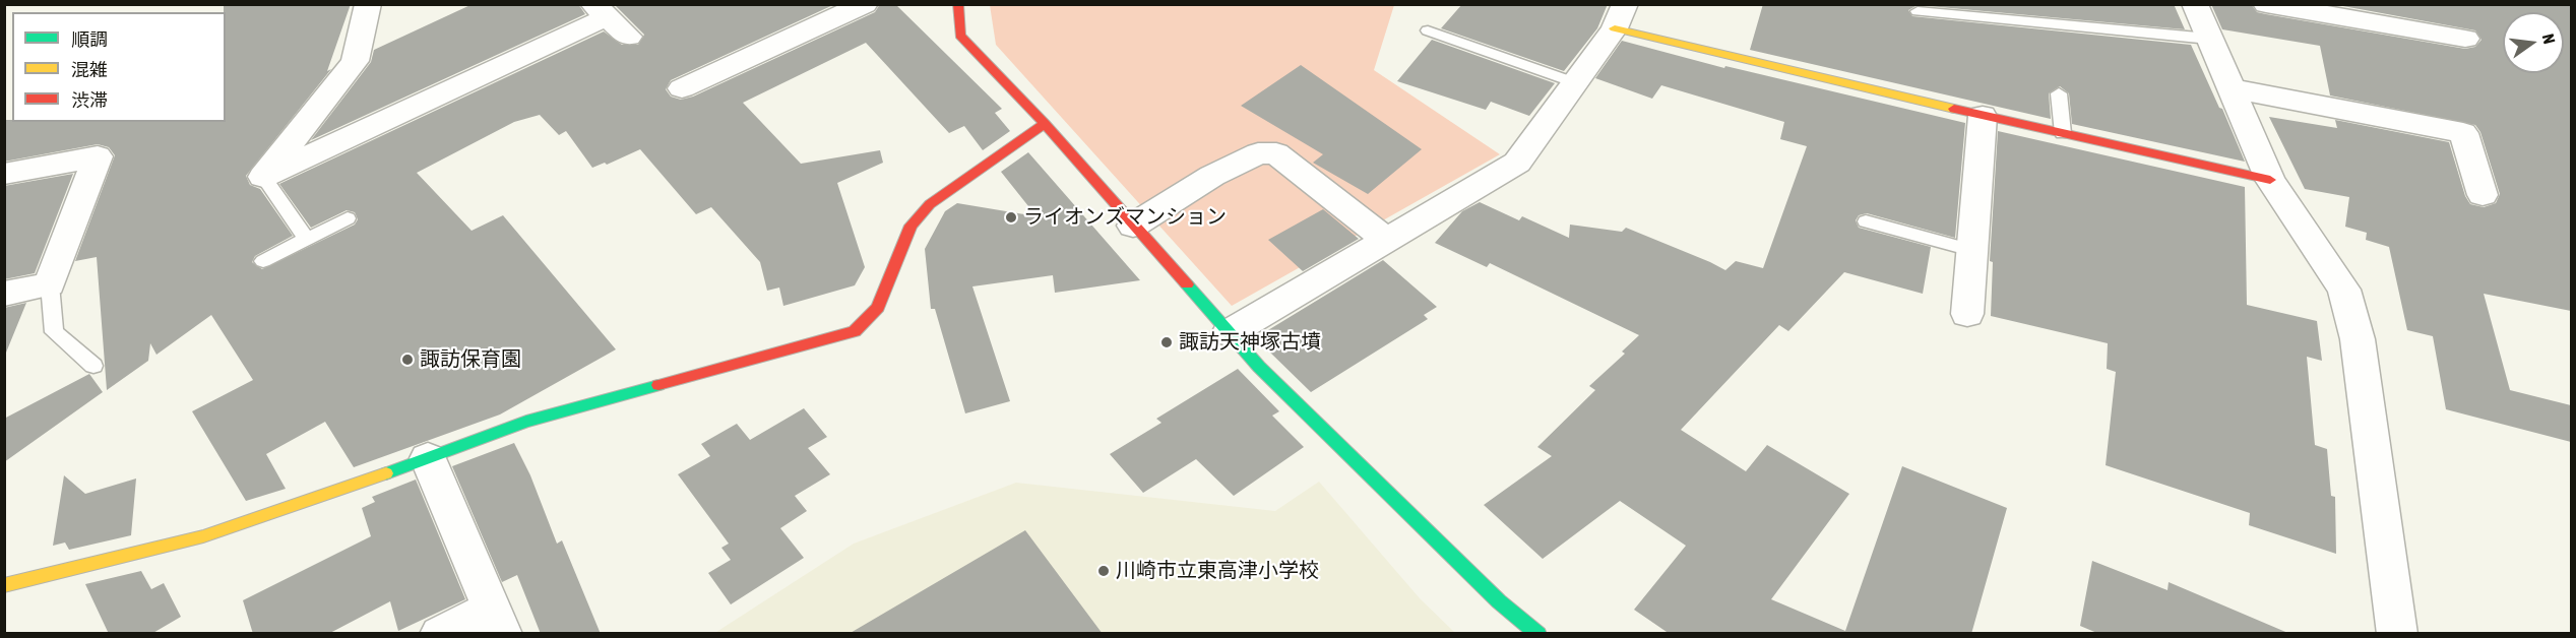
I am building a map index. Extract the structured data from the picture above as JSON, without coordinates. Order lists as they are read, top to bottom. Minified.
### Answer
{"places":["ライオンズマンション","諏訪天神塚古墳","諏訪保育園","川崎市立東高津小学校"],"legend":["順調","混雑","渋滞"],"north":"right"}
